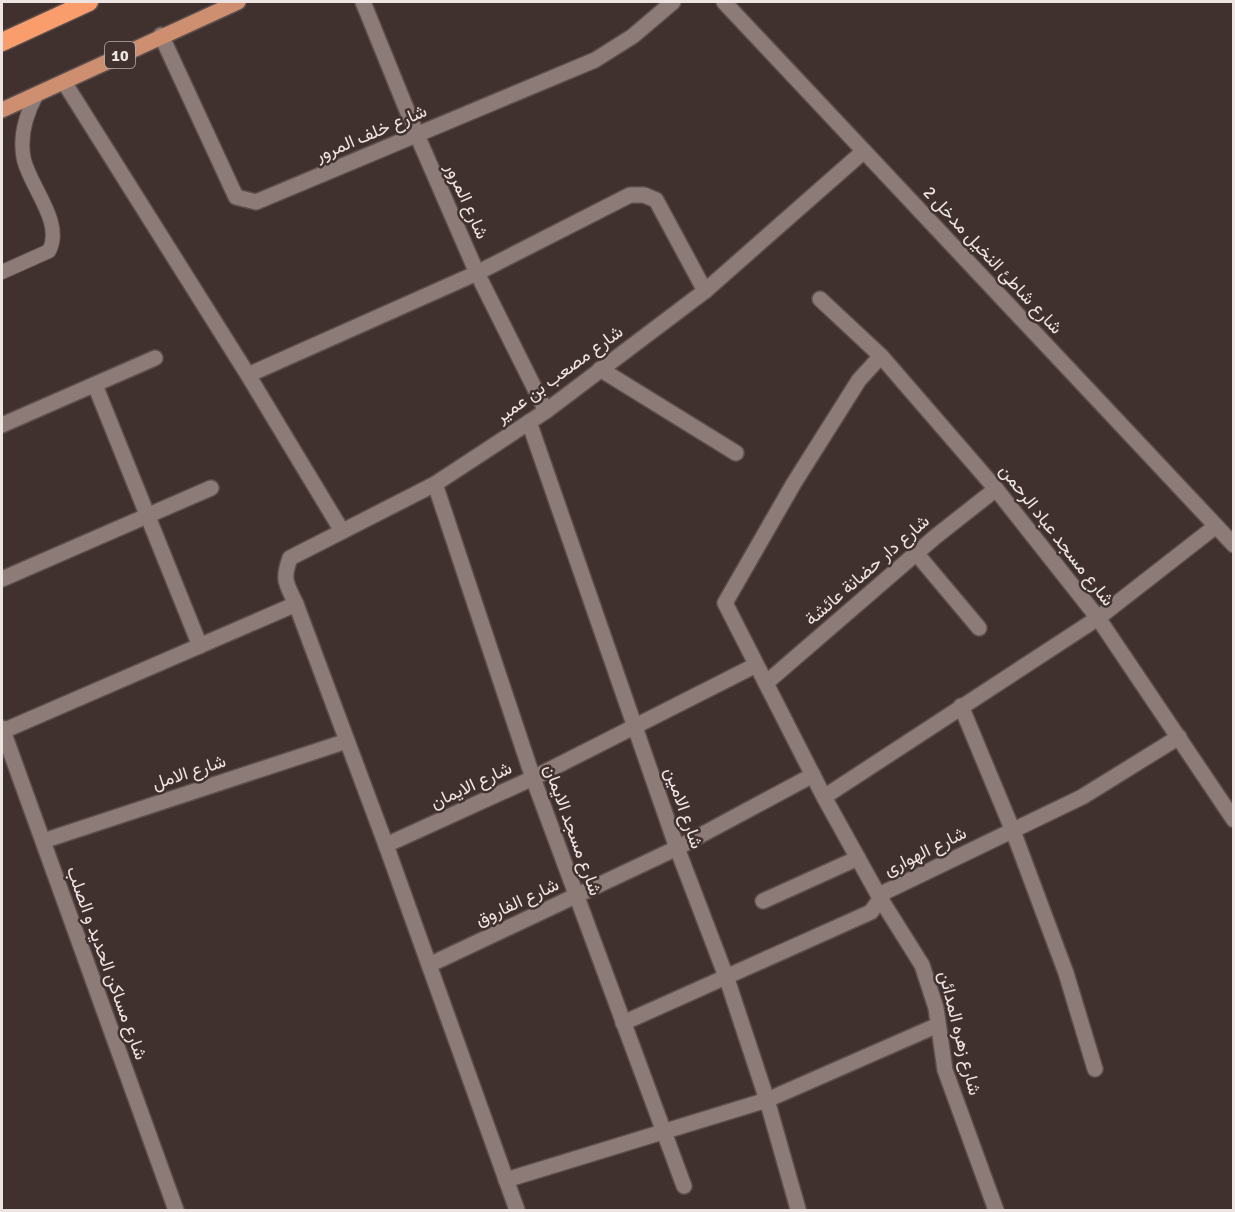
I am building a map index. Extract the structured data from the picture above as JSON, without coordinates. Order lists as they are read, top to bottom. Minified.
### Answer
{"streets":{"main road":["10"],"street":["شارع خلف المرور","شارع المرور","شارع شاطئ النخيل مدخل 2","شارع مصعب بن عمير","شارع مسجد عباد الرحمن","شارع دار حضانة عائشة","شارع الامل","شارع الايمان","شارع الامين","شارع مسجد الايمان","شارع الهوارى","شارع الفاروق","شارع مساكن الحديد و الصلب","شارع زهره المدائن"]},"crossings":[["10","شارع خلف المرور"],["شارع خلف المرور","شارع المرور"],["شارع المرور","شارع مصعب بن عمير"],["شارع شاطئ النخيل مدخل 2","شارع مصعب بن عمير"],["شارع مصعب بن عمير","شارع الامل"],["شارع مصعب بن عمير","شارع الايمان"],["شارع مصعب بن عمير","شارع الامين"],["شارع مصعب بن عمير","شارع مسجد الايمان"],["شارع مصعب بن عمير","شارع الفاروق"],["شارع مسجد عباد الرحمن","شارع دار حضانة عائشة"],["شارع مسجد عباد الرحمن","شارع الهوارى"],["شارع مسجد عباد الرحمن","شارع زهره المدائن"],["شارع دار حضانة عائشة","شارع زهره المدائن"],["شارع الامل","شارع مساكن الحديد و الصلب"],["شارع الايمان","شارع الامين"],["شارع الايمان","شارع مسجد الايمان"],["شارع الايمان","شارع زهره المدائن"],["شارع الامين","شارع الهوارى"],["شارع الامين","شارع الفاروق"],["شارع مسجد الايمان","شارع الهوارى"],["شارع مسجد الايمان","شارع الفاروق"],["شارع الهوارى","شارع زهره المدائن"],["شارع الفاروق","شارع زهره المدائن"]]}
